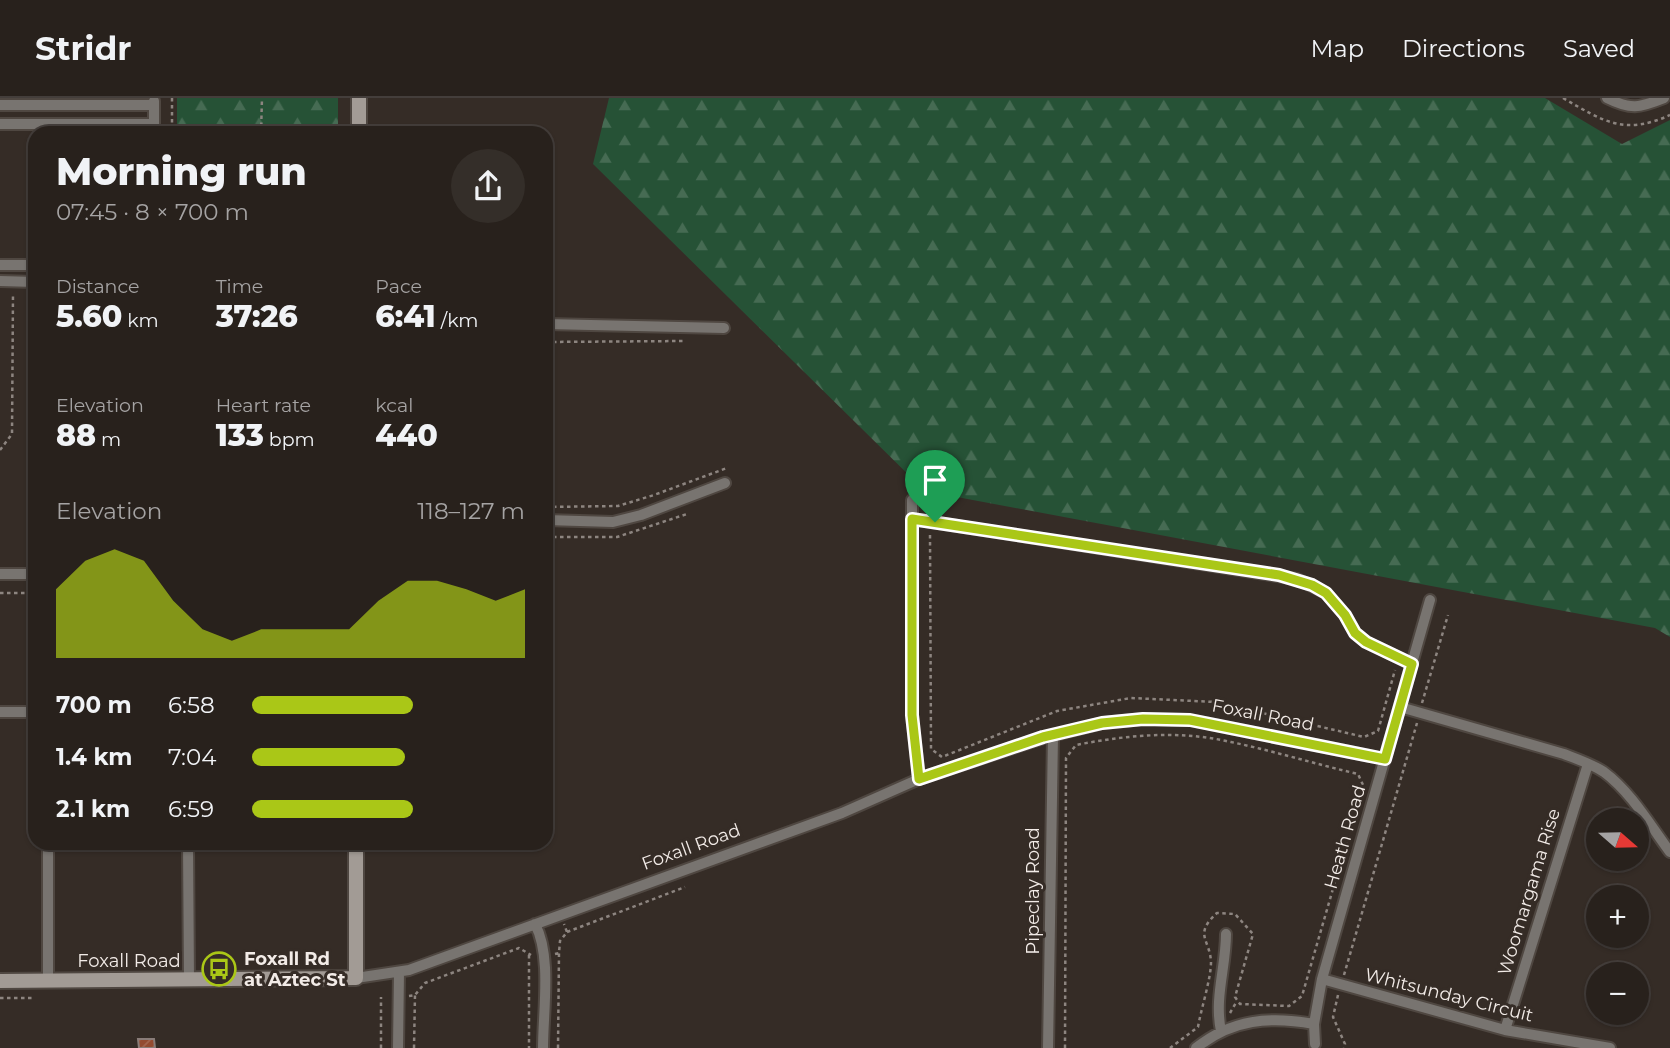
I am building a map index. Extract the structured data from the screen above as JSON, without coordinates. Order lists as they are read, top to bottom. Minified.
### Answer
{"streets":{"street":["Foxall Road","Heath Road","Pipeclay Road","Woomargama Rise","Whitsunday Circuit"]},"crossings":[["Foxall Road","Heath Road"],["Foxall Road","Pipeclay Road"],["Heath Road","Whitsunday Circuit"],["Woomargama Rise","Whitsunday Circuit"]],"places":{"bus stop":["Foxall Rd at Aztec St"]},"north":"right","page":{"header":"Stridr","nav":["Map","Directions","Saved"],"heading":["Morning run","07:45 · 8 × 700 m"],"stats":[["Distance","5.60 km"],["Time","37:26"],["Pace","6:41 /km"],["Elevation","88 m"],["Heart rate","133 bpm"],["kcal","440"]],"chart":["Elevation","118–127 m"],"list":[{"name":"700 m","note":"6:58"},{"name":"1.4 km","note":"7:04"},{"name":"2.1 km","note":"6:59"}],"map_buttons":["+","−"]}}
